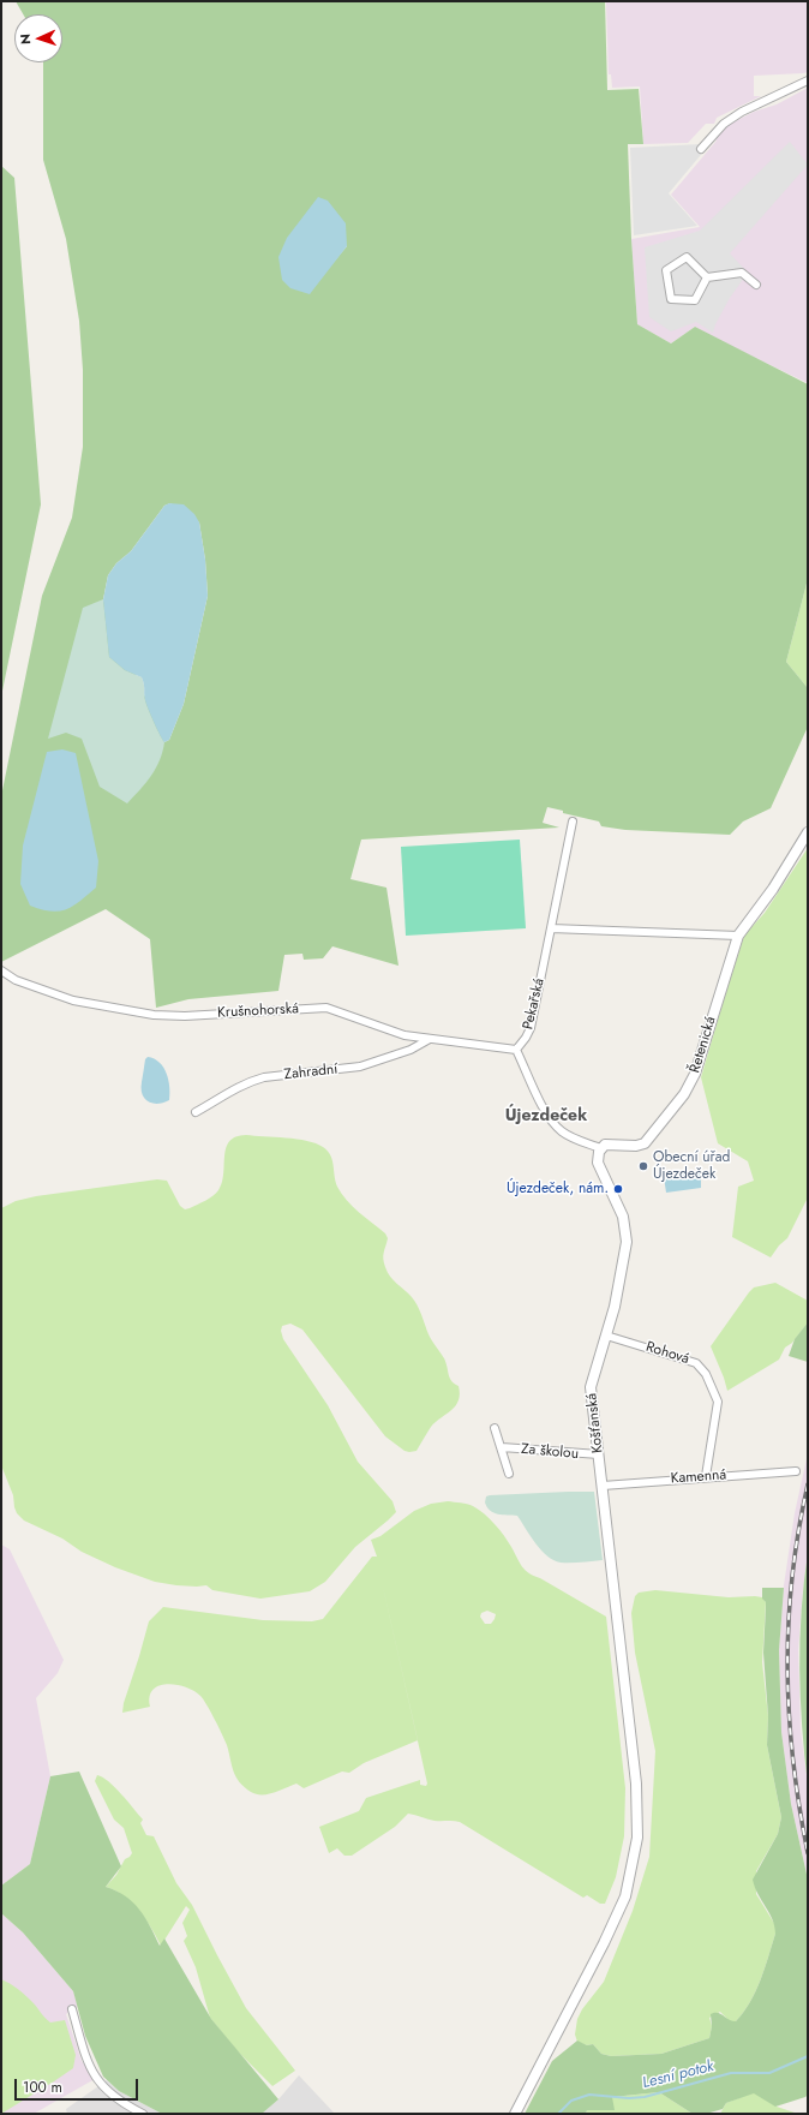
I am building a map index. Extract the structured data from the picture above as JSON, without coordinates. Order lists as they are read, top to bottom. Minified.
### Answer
{"streets":{"street":["Pekařská","Krušnohorská","Řetenická","Zahradní","Rohová","Košťanská","Za školou","Kamenná"]},"crossings":[["Pekařská","Krušnohorská"],["Krušnohorská","Zahradní"],["Řetenická","Košťanská"],["Rohová","Košťanská"],["Rohová","Kamenná"],["Košťanská","Za školou"],["Košťanská","Kamenná"]],"districts":["Újezdeček"],"water":["Lesní potok"],"places":["Obecní úřad Újezdeček","Újezdeček, nám."],"scale_bar":"100 m","north":"left"}
